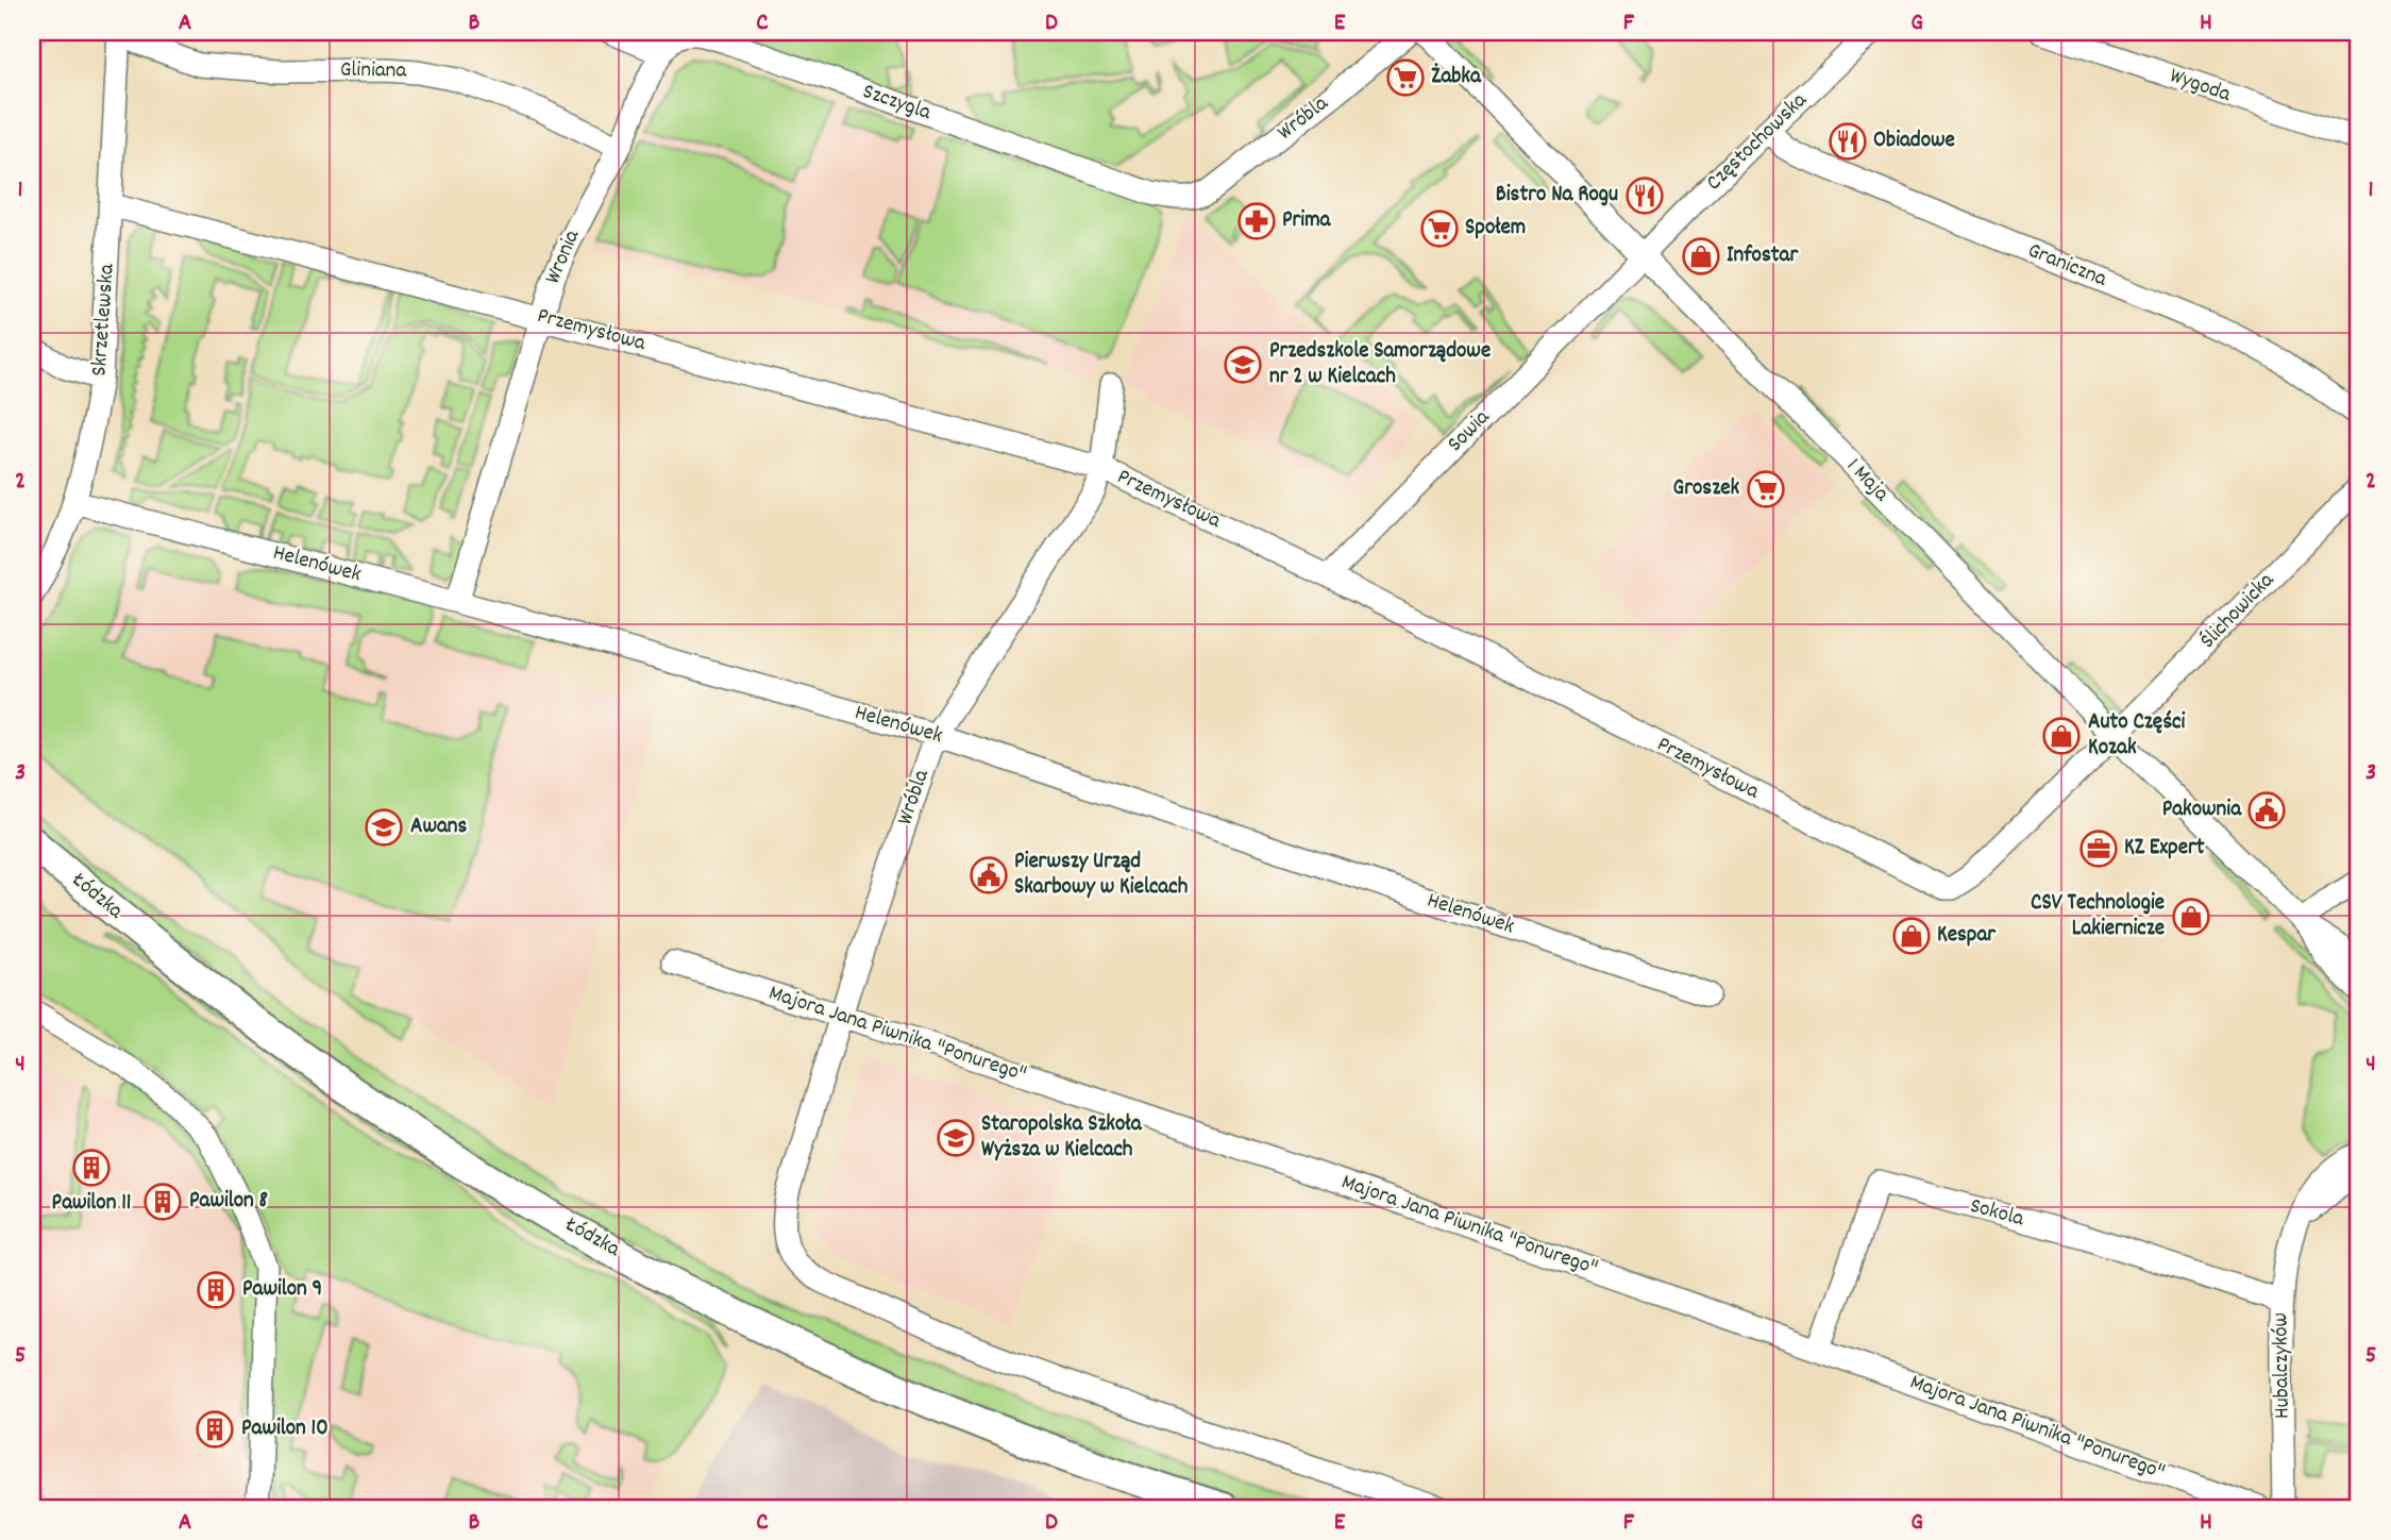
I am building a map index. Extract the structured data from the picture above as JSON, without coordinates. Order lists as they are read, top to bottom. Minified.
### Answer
{"streets":{"main road":["Łódzka"],"street":["Gliniana","Wygoda","Szczygla","Wróbla","Częstochowska","Wronia","Graniczna","Skrzetlewska","Przemysłowa","Sowia","1 Maja","Helenówek","Ślichowicka","Majora Jana Piwnika \"Ponurego\"","Sokola","Hubalczyków"]},"crossings":[["Gliniana","Wronia"],["Gliniana","Skrzetlewska"],["Szczygla","Wróbla"],["Szczygla","Wronia"],["Wróbla","Przemysłowa"],["Wróbla","Helenówek"],["Wróbla","Majora Jana Piwnika \"Ponurego\""],["Częstochowska","Graniczna"],["Częstochowska","Sowia"],["Częstochowska","1 Maja"],["Wronia","Przemysłowa"],["Wronia","Helenówek"],["Skrzetlewska","Przemysłowa"],["Skrzetlewska","Helenówek"],["Przemysłowa","Sowia"],["Przemysłowa","1 Maja"],["Przemysłowa","Ślichowicka"],["Sowia","1 Maja"],["1 Maja","Ślichowicka"],["Majora Jana Piwnika \"Ponurego\"","Sokola"],["Sokola","Hubalczyków"]],"places":{"supermarket":["Żabka","Społem","Groszek"],"restaurant":["Obiadowe","Bistro Na Rogu"],"pharmacy":["Prima"],"shop":["Infostar","Auto Części Kozak","CSV Technologie Lakiernicze","Kespar"],"school or university":["Przedszkole Samorządowe nr 2 w Kielcach","Awans","Staropolska Szkoła Wyższa w Kielcach"],"public building":["Pakownia","Pierwszy Urząd Skarbowy w Kielcach"],"office":["KZ Expert"],"building":["Pawilon 11","Pawilon 8","Pawilon 9","Pawilon 10"]},"grid":{"columns":["A","B","C","D","E","F","G","H"],"rows":["1","2","3","4","5"]}}
